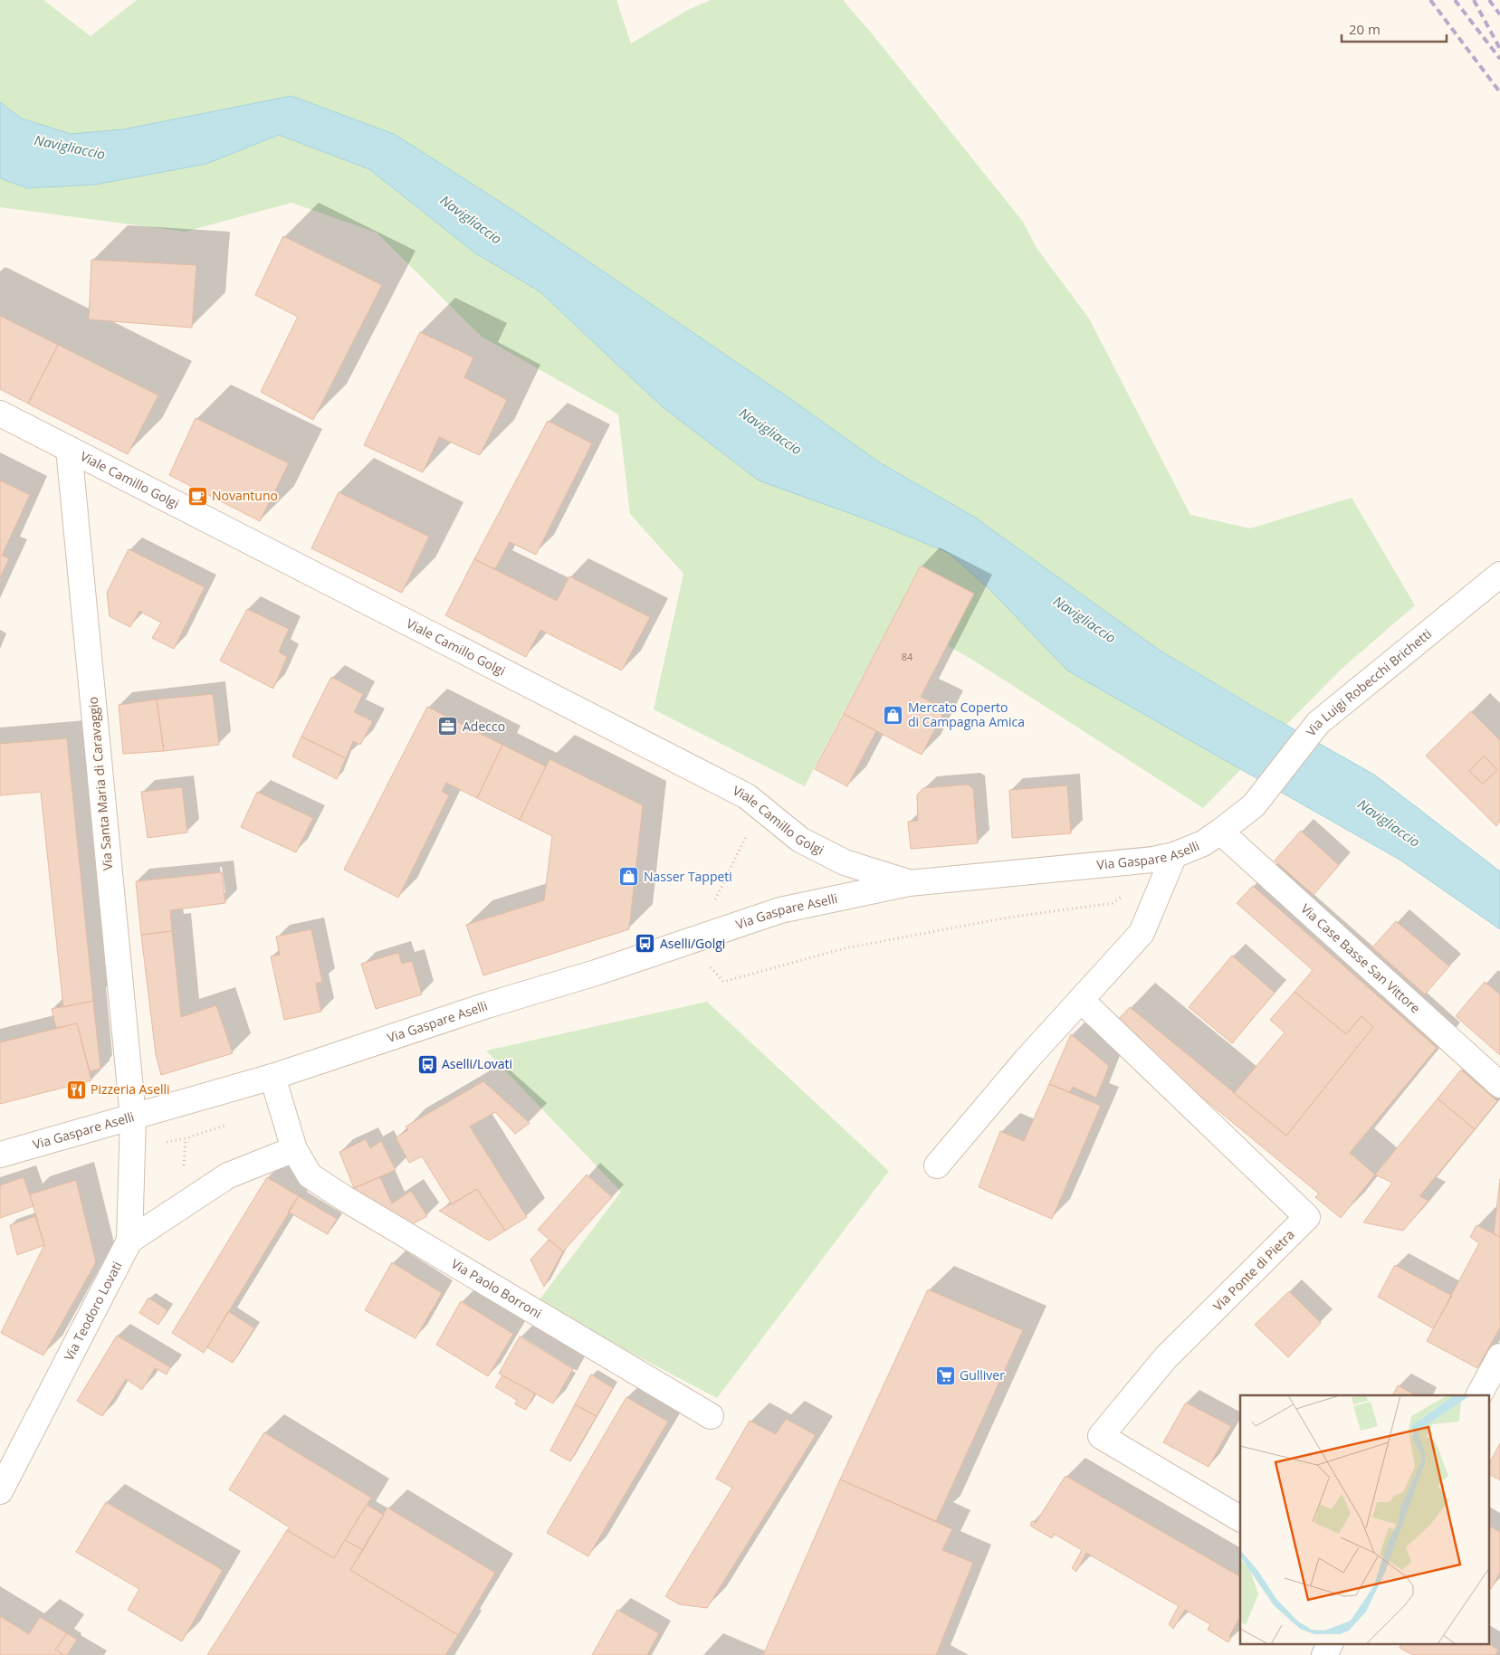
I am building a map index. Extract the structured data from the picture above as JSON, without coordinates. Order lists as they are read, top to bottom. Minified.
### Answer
{"streets":{"street":["Viale Camillo Golgi","Via Luigi Robecchi Brichetti","Via Santa Maria di Caravaggio","Via Gaspare Aselli","Via Case Basse San Vittore","Via Ponte di Pietra","Via Paolo Borroni","Via Teodoro Lovati"]},"crossings":[["Viale Camillo Golgi","Via Santa Maria di Caravaggio"],["Viale Camillo Golgi","Via Gaspare Aselli"],["Via Luigi Robecchi Brichetti","Via Gaspare Aselli"],["Via Santa Maria di Caravaggio","Via Gaspare Aselli"],["Via Santa Maria di Caravaggio","Via Teodoro Lovati"],["Via Gaspare Aselli","Via Case Basse San Vittore"],["Via Gaspare Aselli","Via Teodoro Lovati"]],"water":["Navigliaccio"],"places":{"cafe":["Novantuno"],"shop":["Mercato Coperto di Campagna Amica","Nasser Tappeti"],"office":["Adecco"],"bus stop":["Aselli/Golgi","Aselli/Lovati"],"restaurant":["Pizzeria Aselli"],"supermarket":["Gulliver"]},"house_numbers":["84"],"scale_bar":"20 m"}
